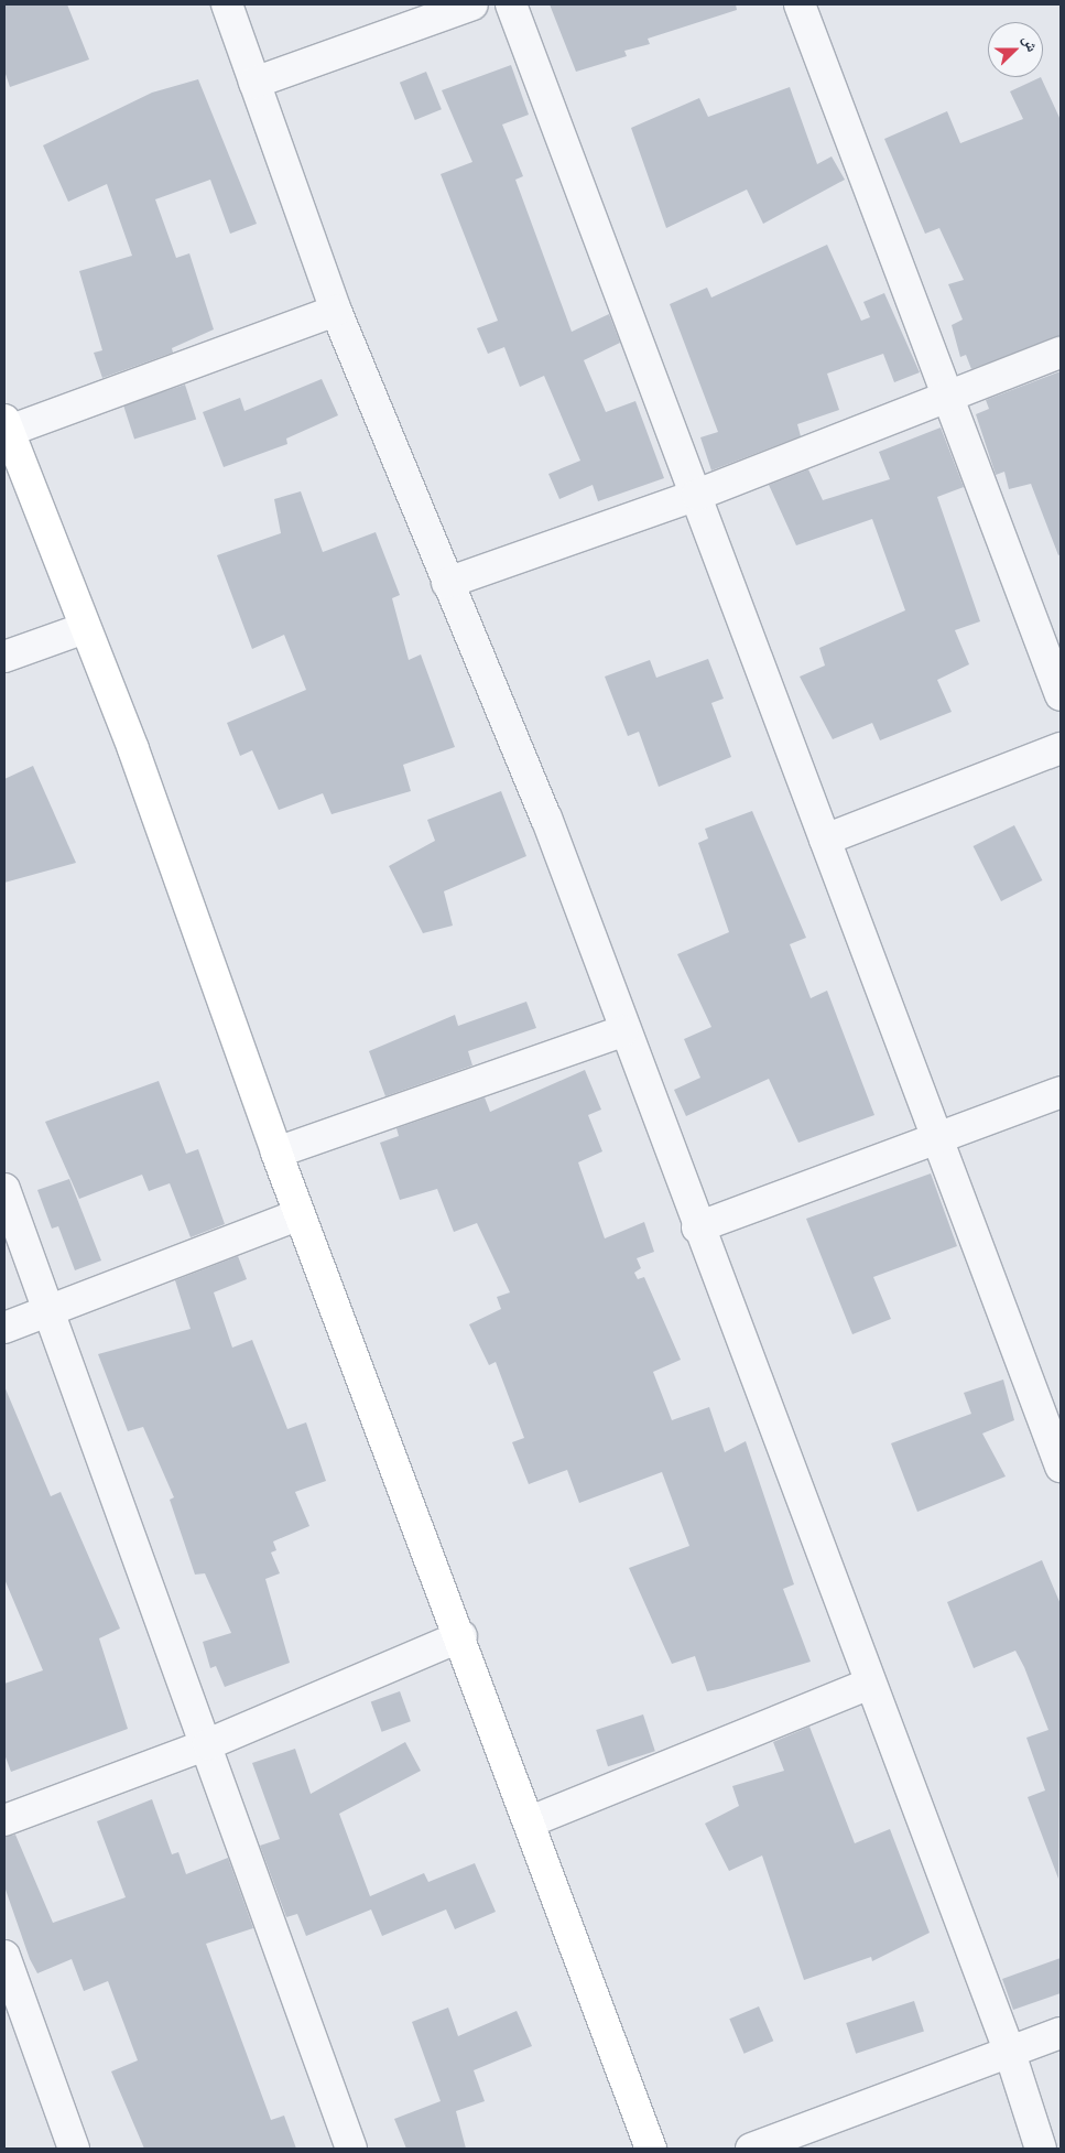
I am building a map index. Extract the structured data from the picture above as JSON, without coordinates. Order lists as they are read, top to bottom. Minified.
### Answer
{"north":"right"}
